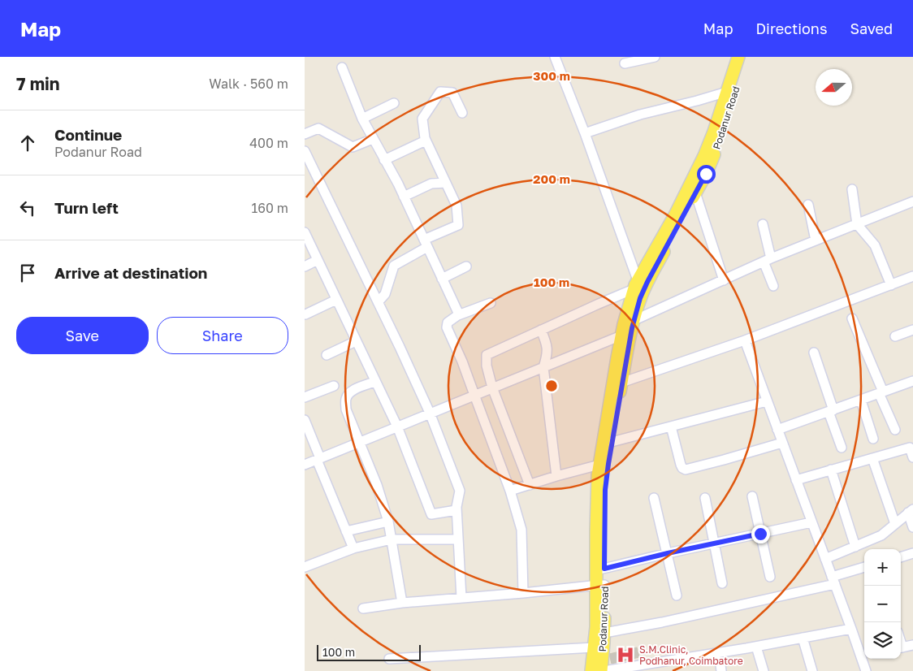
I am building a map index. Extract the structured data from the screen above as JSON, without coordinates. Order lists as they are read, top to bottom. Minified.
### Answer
{"streets":{"main road":["Podanur Road"]},"places":{"hospital":["S.M.Clinic, Podhanur, Coimbatore"]},"scale_bar":"100 m","north":"left","page":{"header":"Map","nav":["Map","Directions","Saved"],"heading":["7 min","Walk · 560 m"],"list":[["Continue","Podanur Road","400 m"],["Turn left","160 m"],"Arrive at destination"],"buttons":["Save","Share"],"map_buttons":["+","−"],"scale":"100 m"},"rings":["300 m","200 m","100 m"]}
